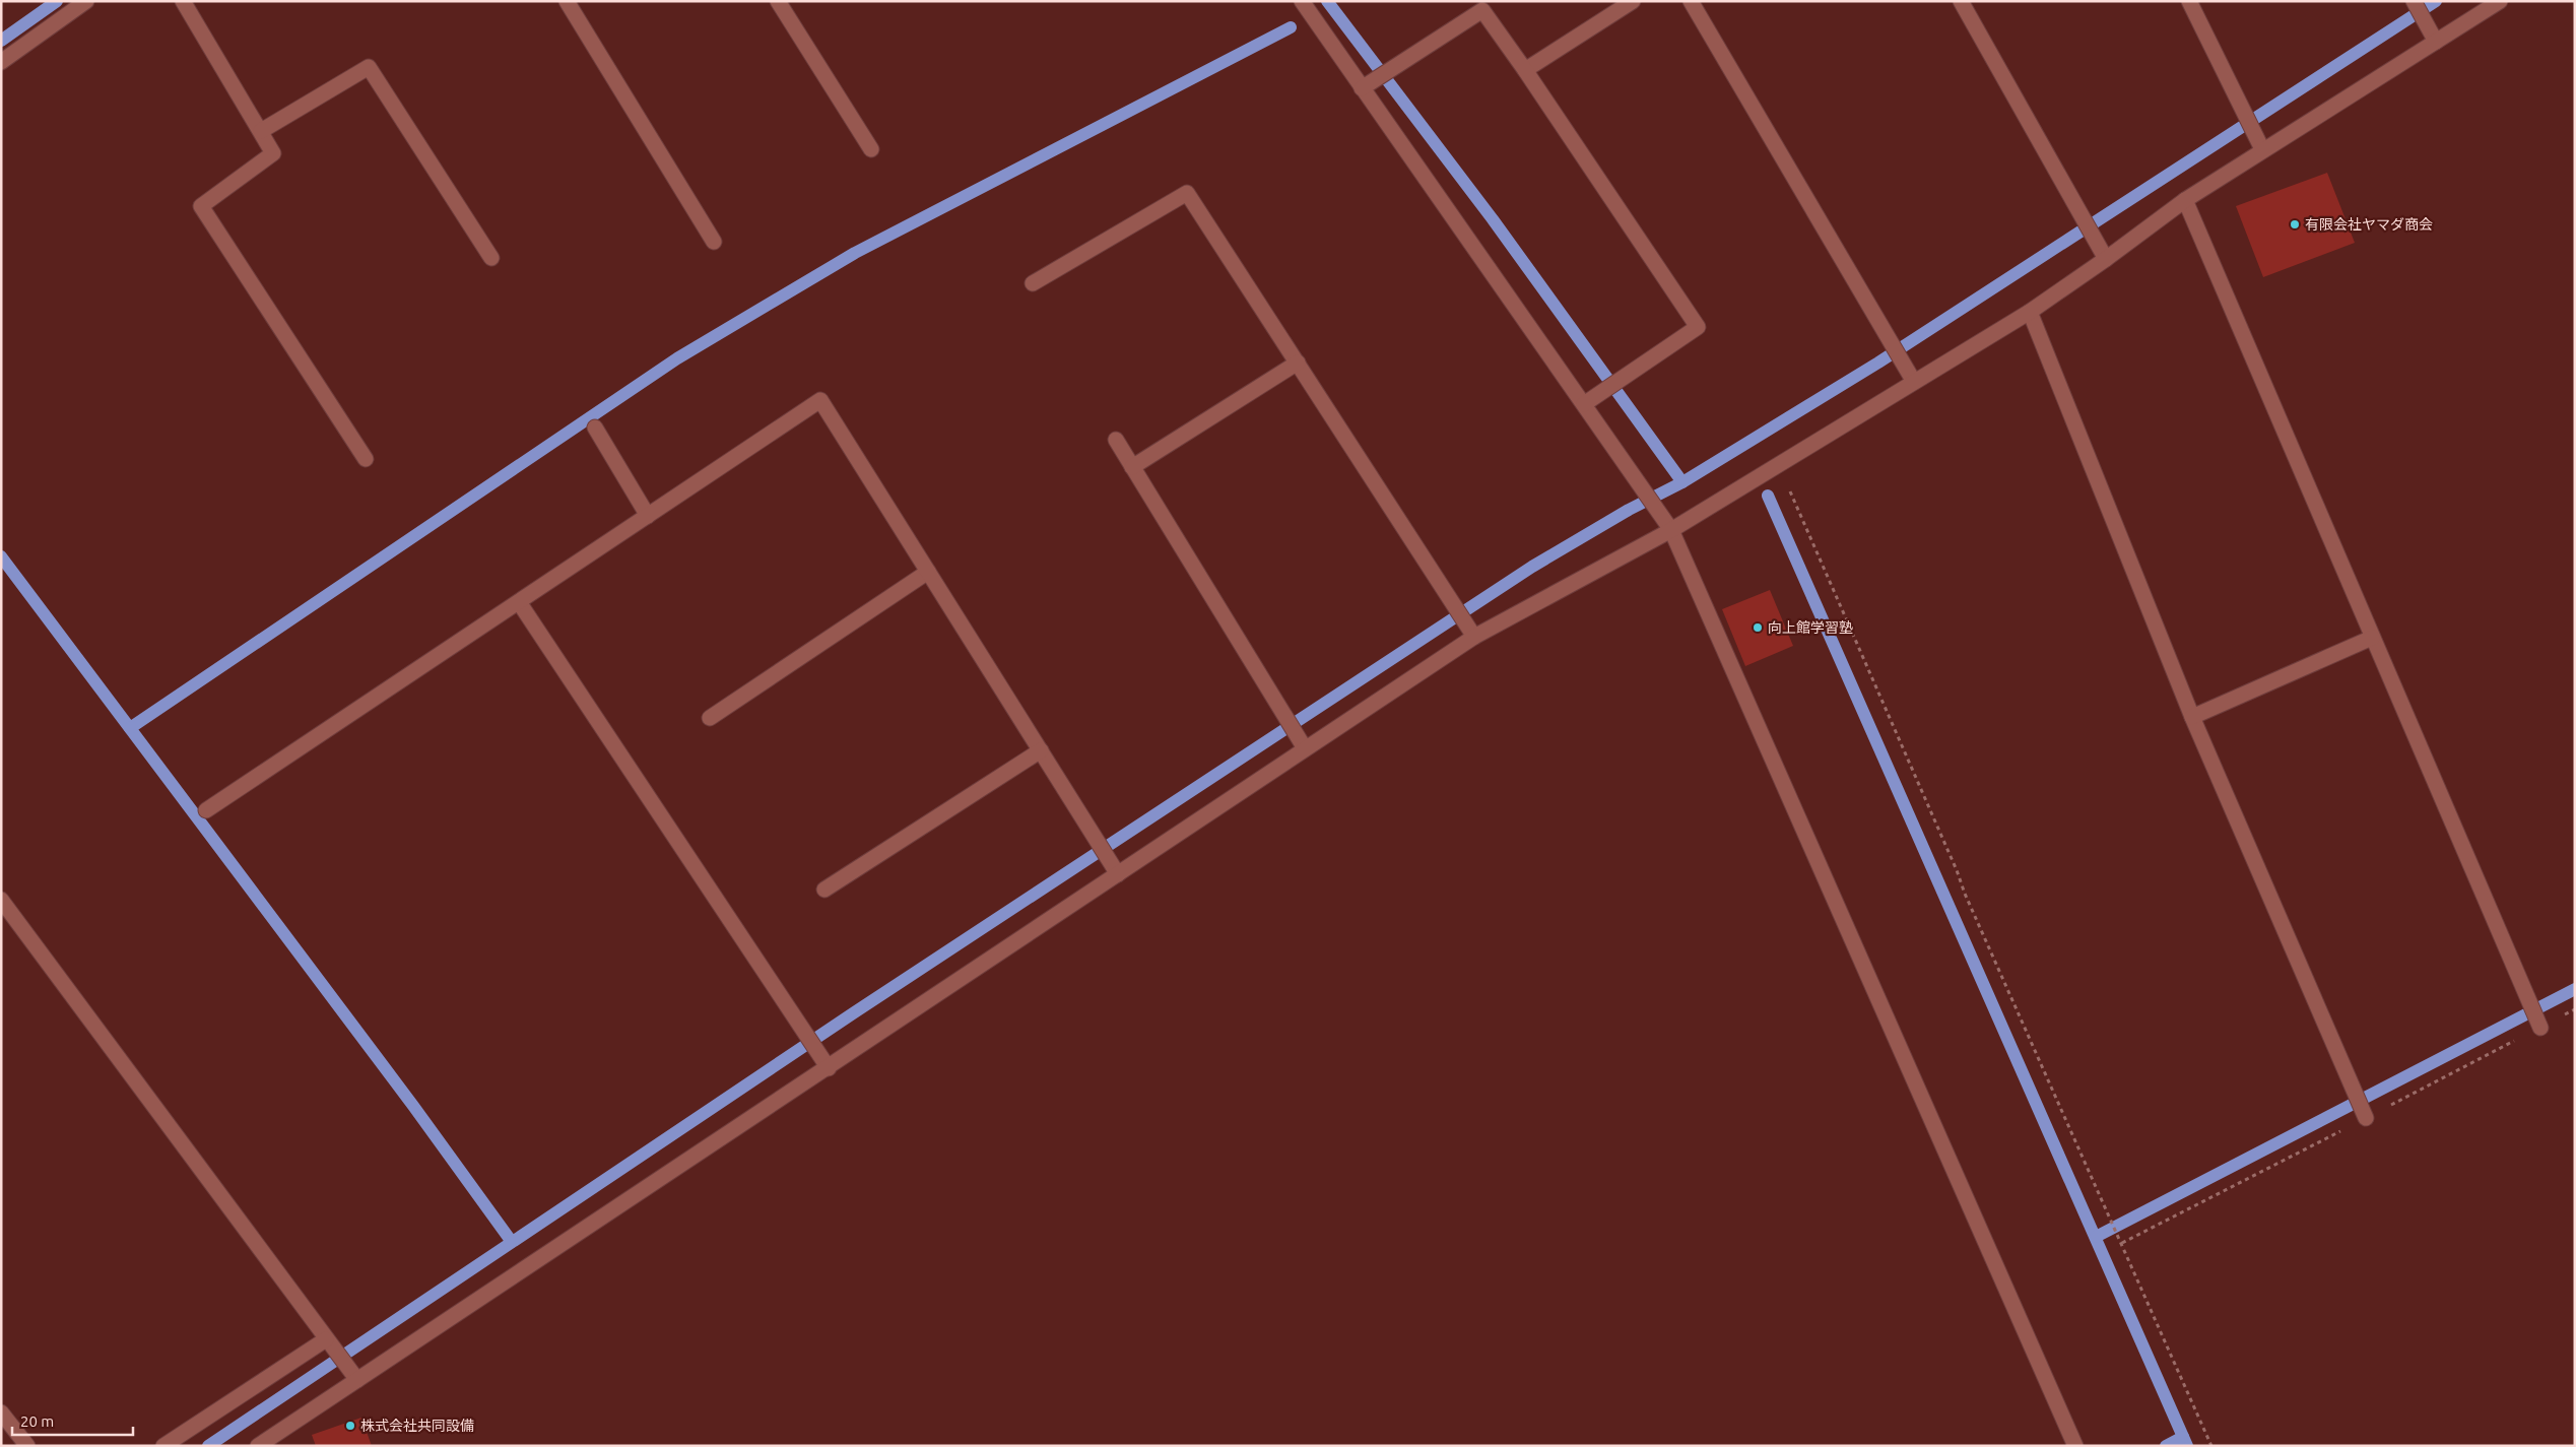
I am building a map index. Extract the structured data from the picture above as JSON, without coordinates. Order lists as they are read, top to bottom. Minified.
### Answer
{"places":["有限会社ヤマダ商会","向上館学習塾","株式会社共同設備"],"scale_bar":"20 m"}
